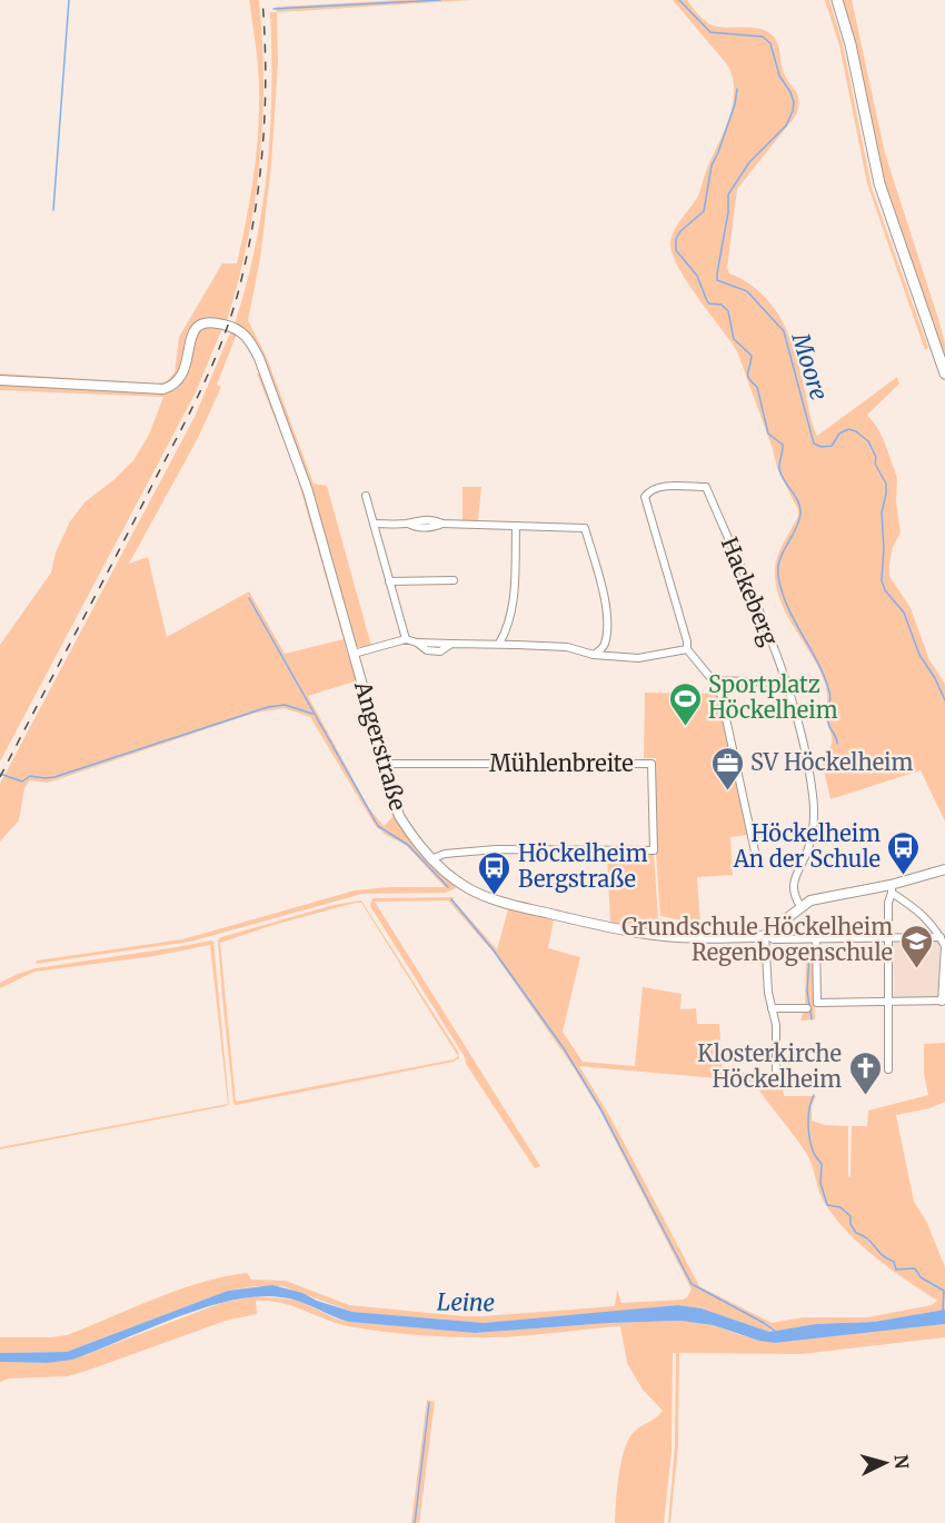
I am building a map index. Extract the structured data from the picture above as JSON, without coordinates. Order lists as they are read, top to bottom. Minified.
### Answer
{"streets":{"street":["Hackeberg","Angerstraße","Mühlenbreite"]},"crossings":[["Angerstraße","Mühlenbreite"]],"water":["Moore","Leine"],"places":{"sports":["Sportplatz Höckelheim"],"office":["SV Höckelheim"],"bus stop":["Höckelheim An der Schule","Höckelheim Bergstraße"],"school or university":["Grundschule Höckelheim Regenbogenschule"],"church":["Klosterkirche Höckelheim"]},"north":"right"}
